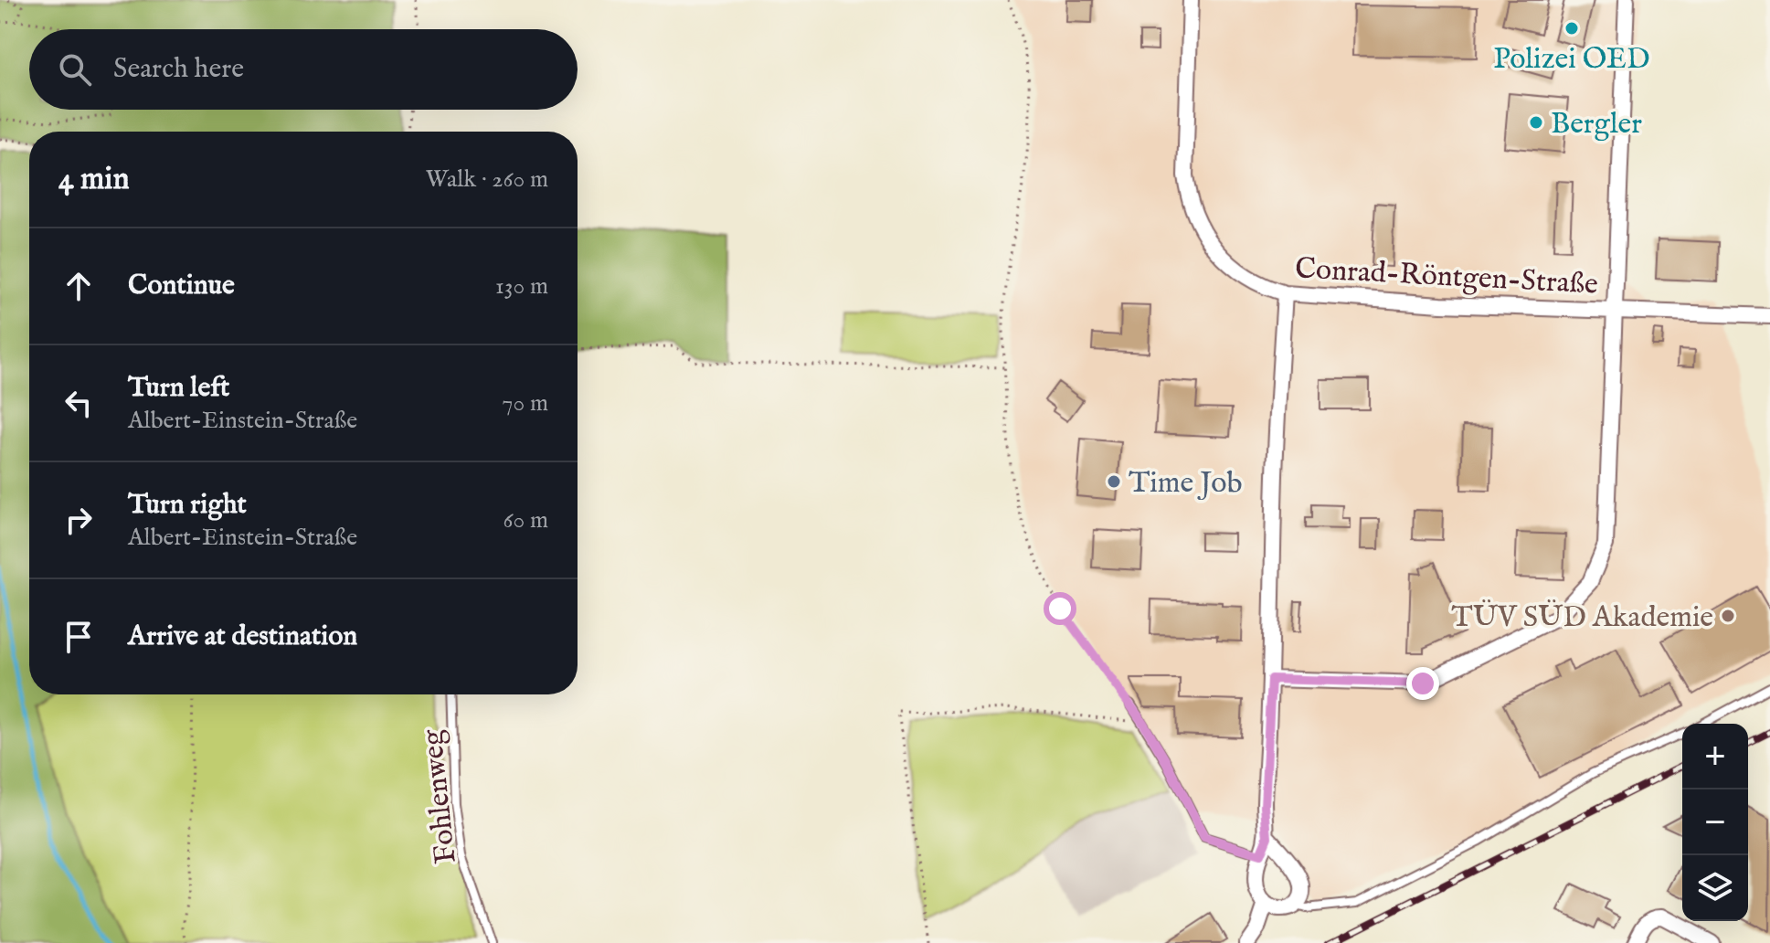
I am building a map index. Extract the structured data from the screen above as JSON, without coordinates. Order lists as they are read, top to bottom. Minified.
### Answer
{"streets":{"street":["Conrad-Röntgen-Straße"],"lane":["Fohlenweg"]},"places":["Polizei OED","Bergler","Time Job","TÜV SÜD Akademie"],"page":{"search":"Search here","heading":["4 min","Walk · 260 m"],"list":[["Continue","130 m"],["Turn left","Albert-Einstein-Straße","70 m"],["Turn right","Albert-Einstein-Straße","60 m"],"Arrive at destination"],"map_buttons":["+","−"]}}
